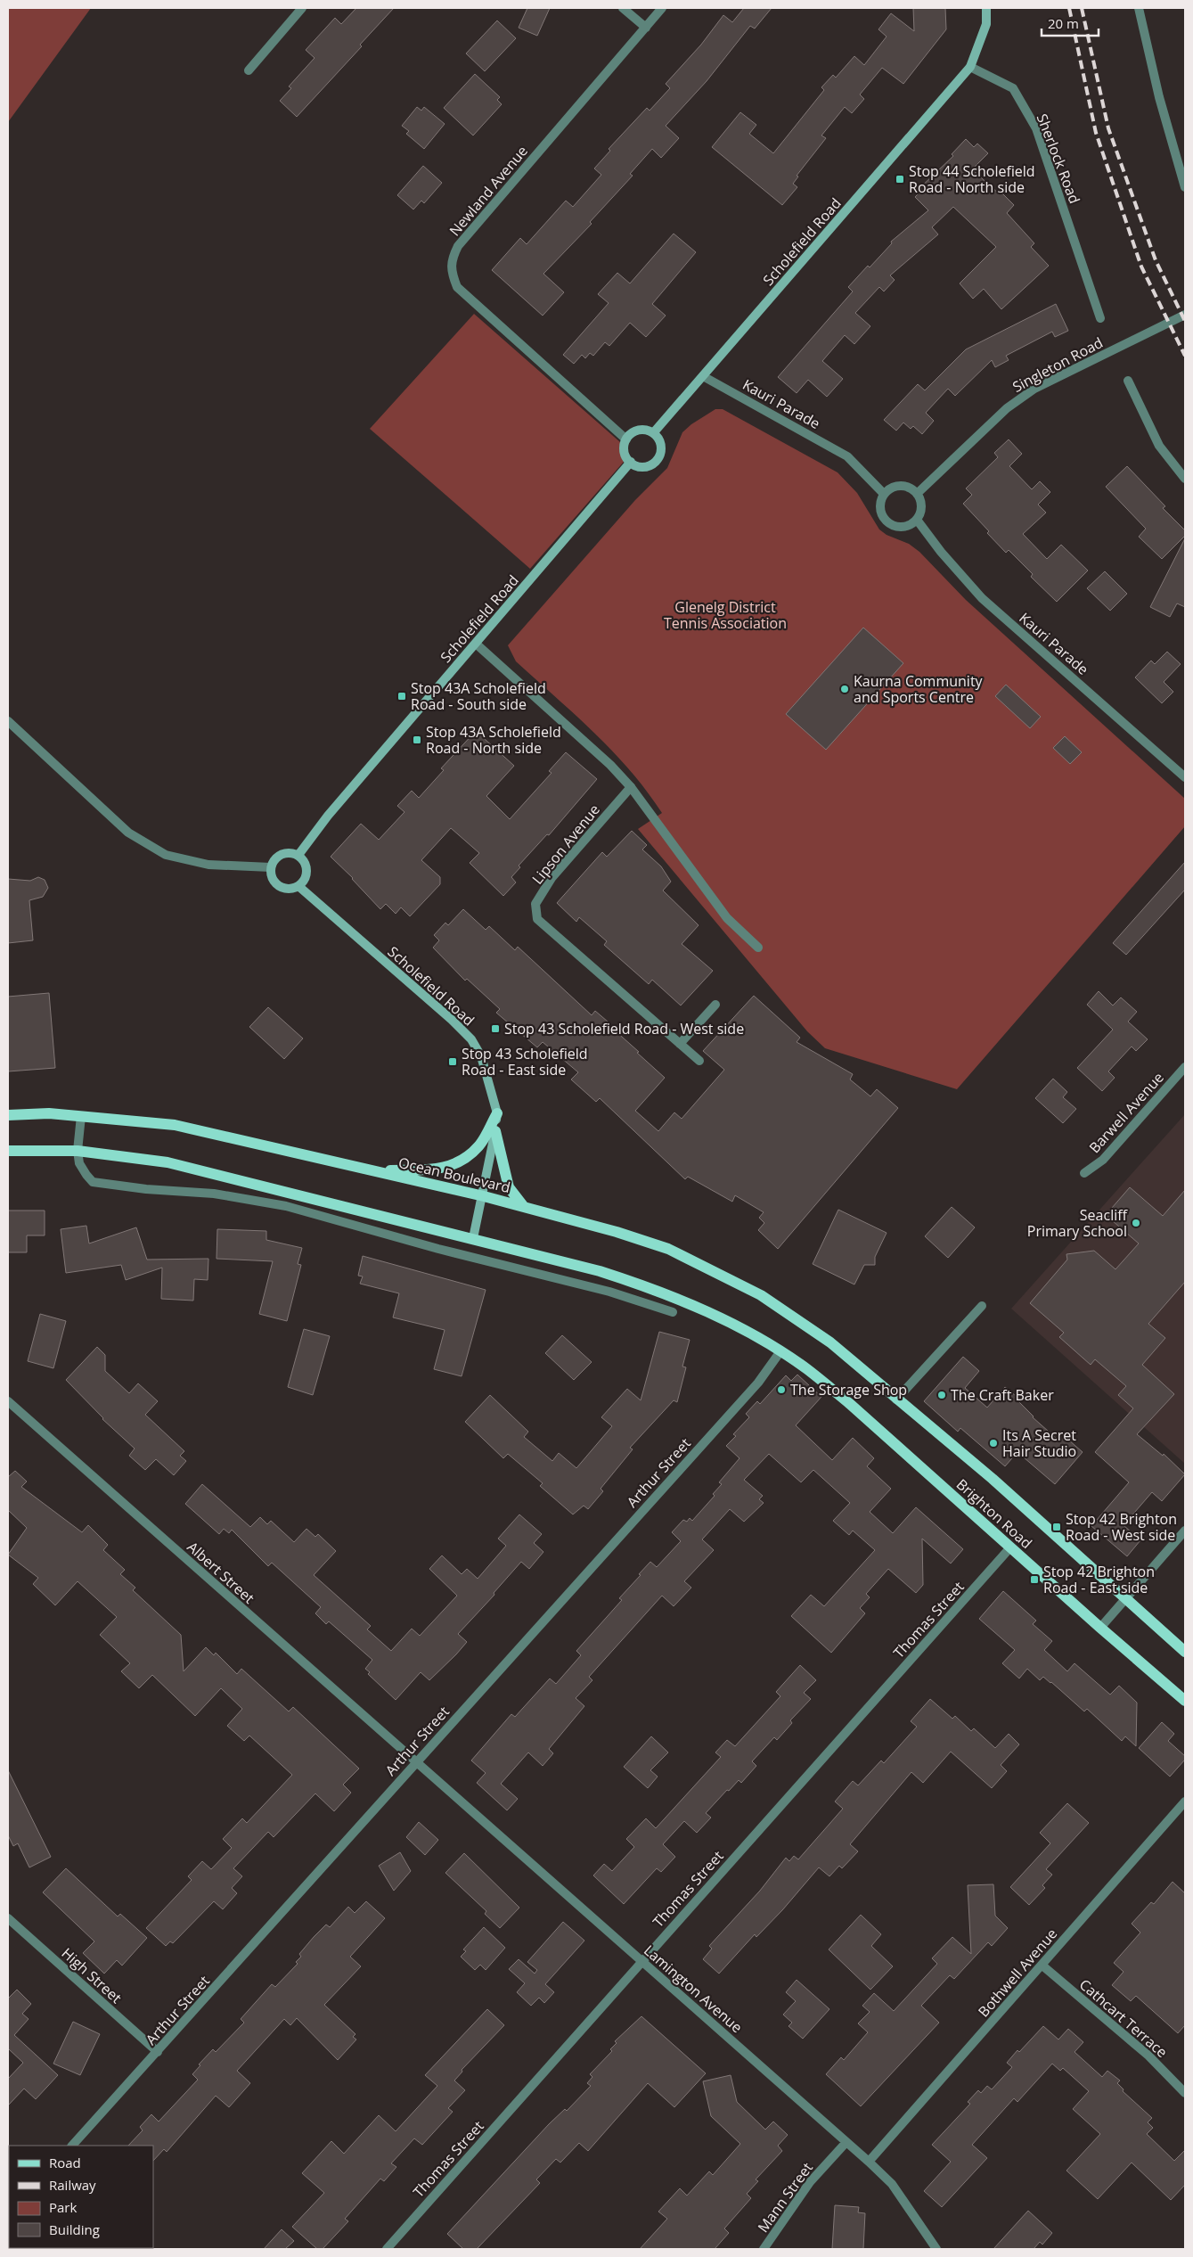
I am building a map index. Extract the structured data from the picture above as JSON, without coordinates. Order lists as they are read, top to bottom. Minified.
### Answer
{"streets":{"main road":["Ocean Boulevard","Brighton Road"],"street":["Sherlock Road","Newland Avenue","Scholefield Road","Singleton Road","Kauri Parade","Lipson Avenue","Barwell Avenue","Arthur Street","Albert Street","Thomas Street","Bothwell Avenue","High Street","Lamington Avenue","Cathcart Terrace","Mann Street"]},"crossings":[["Sherlock Road","Scholefield Road"],["Newland Avenue","Scholefield Road"],["Scholefield Road","Kauri Parade"],["Scholefield Road","Ocean Boulevard"],["Singleton Road","Kauri Parade"],["Ocean Boulevard","Brighton Road"],["Arthur Street","Brighton Road"],["Arthur Street","Albert Street"],["Arthur Street","High Street"],["Arthur Street","Lamington Avenue"],["Brighton Road","Thomas Street"],["Albert Street","Lamington Avenue"],["Thomas Street","Lamington Avenue"],["Bothwell Avenue","Lamington Avenue"],["Bothwell Avenue","Cathcart Terrace"],["Lamington Avenue","Mann Street"]],"parks":["Glenelg District Tennis Association"],"places":{"transit":["Stop 44 Scholefield Road - North side","Stop 43A Scholefield Road - South side","Stop 43A Scholefield Road - North side","Stop 43 Scholefield Road - West side","Stop 43 Scholefield Road - East side","Stop 42 Brighton Road - West side","Stop 42 Brighton Road - East side"],"other":["Kaurna Community and Sports Centre","Seacliff Primary School","The Storage Shop","The Craft Baker","Its A Secret Hair Studio"]},"legend":["Road","Railway","Park","Building"],"scale_bar":"20 m"}
